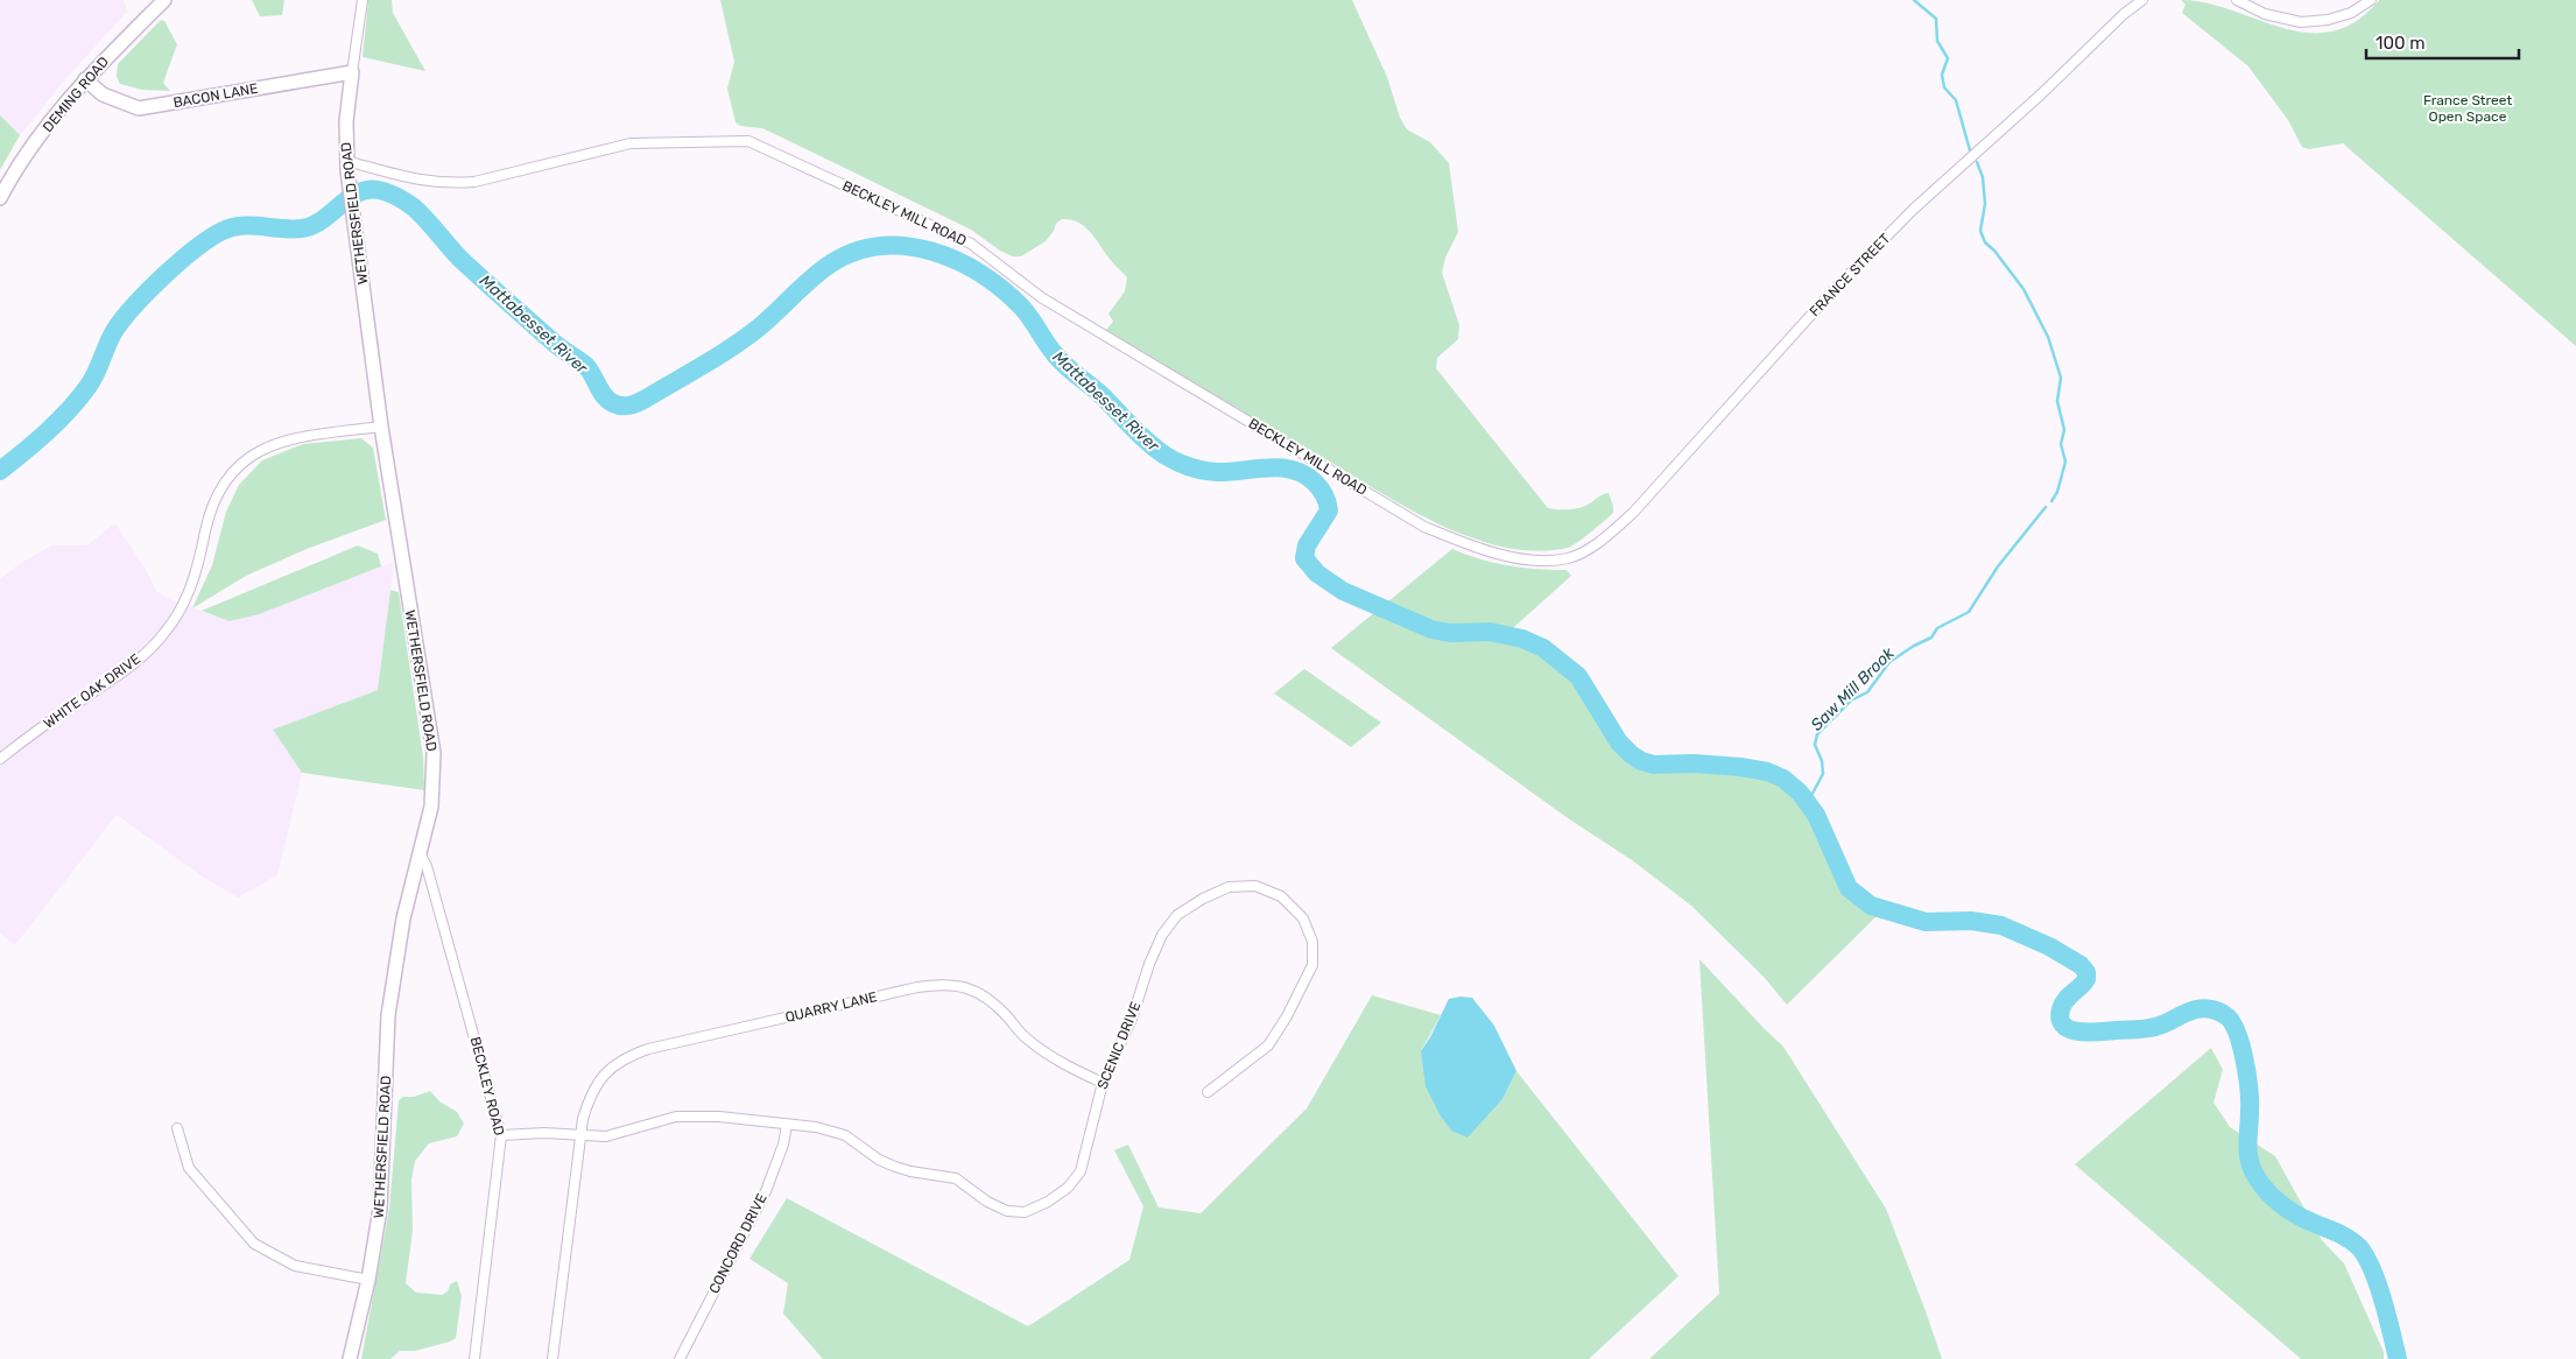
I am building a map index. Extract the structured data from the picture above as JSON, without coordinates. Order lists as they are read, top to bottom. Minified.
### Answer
{"streets":{"street":["DEMING ROAD","BACON LANE","WETHERSFIELD ROAD","BECKLEY MILL ROAD","FRANCE STREET","WHITE OAK DRIVE","QUARRY LANE","SCENIC DRIVE","BECKLEY ROAD","CONCORD DRIVE"]},"crossings":[["DEMING ROAD","BACON LANE"],["BACON LANE","WETHERSFIELD ROAD"],["WETHERSFIELD ROAD","BECKLEY MILL ROAD"],["WETHERSFIELD ROAD","WHITE OAK DRIVE"],["WETHERSFIELD ROAD","BECKLEY ROAD"],["BECKLEY MILL ROAD","FRANCE STREET"],["QUARRY LANE","SCENIC DRIVE"],["SCENIC DRIVE","BECKLEY ROAD"],["SCENIC DRIVE","CONCORD DRIVE"]],"water":["Mattabesset River","Saw Mill Brook"],"parks":["France Street Open Space"],"scale_bar":"100 m"}
